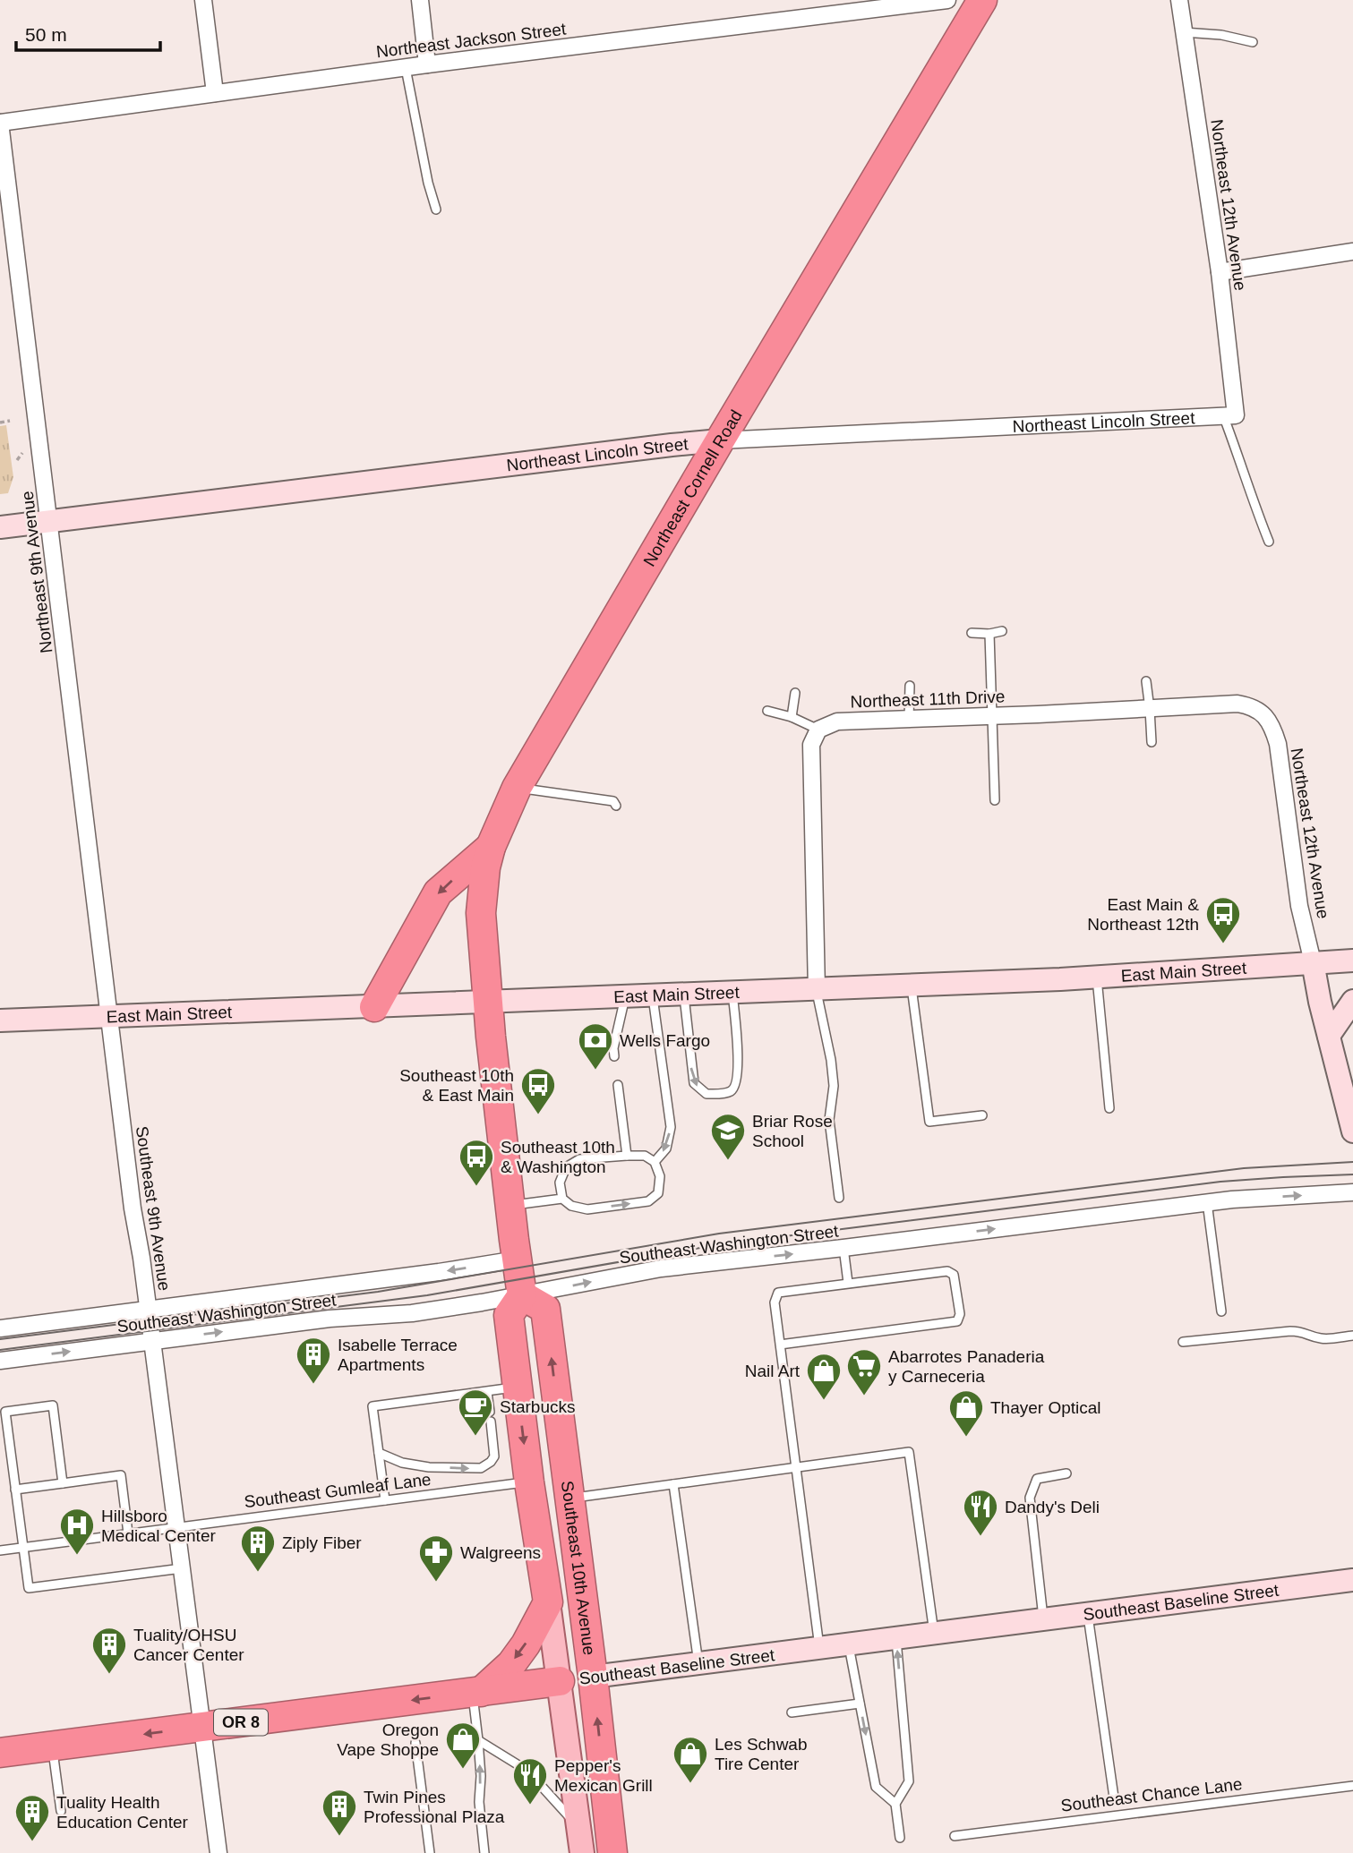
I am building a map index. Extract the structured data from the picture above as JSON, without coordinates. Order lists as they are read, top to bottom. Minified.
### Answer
{"streets":{"highway":["Northeast Cornell Road","Southeast 10th Avenue","Southeast Baseline Street","OR 8"],"street":["Northeast Jackson Street","Northeast 12th Avenue","Northeast Lincoln Street","Northeast 9th Avenue","Northeast 11th Drive","East Main Street","Southeast 9th Avenue","Southeast Washington Street"],"lane":["Southeast Gumleaf Lane","Southeast Chance Lane"]},"crossings":[["Northeast Jackson Street","Northeast Cornell Road"],["Northeast Jackson Street","Northeast 9th Avenue"],["Northeast 12th Avenue","Northeast Lincoln Street"],["Northeast 12th Avenue","Northeast 11th Drive"],["Northeast 12th Avenue","East Main Street"],["Northeast Lincoln Street","Northeast Cornell Road"],["Northeast Lincoln Street","Northeast 9th Avenue"],["Northeast Cornell Road","East Main Street"],["Northeast 9th Avenue","East Main Street"],["Northeast 9th Avenue","Southeast 9th Avenue"],["East Main Street","Southeast 9th Avenue"],["Southeast 9th Avenue","Southeast Washington Street"],["Southeast 9th Avenue","Southeast Gumleaf Lane"],["Southeast 9th Avenue","Southeast Baseline Street"],["Southeast Washington Street","Southeast 10th Avenue"],["Southeast Gumleaf Lane","Southeast 10th Avenue"],["Southeast 10th Avenue","Southeast Baseline Street"]],"places":{"bus stop":["East Main & Northeast 12th","Southeast 10th & East Main","Southeast 10th & Washington"],"bank":["Wells Fargo"],"school or university":["Briar Rose School"],"building":["Isabelle Terrace Apartments","Ziply Fiber","Tuality/OHSU Cancer Center","Twin Pines Professional Plaza","Tuality Health Education Center"],"supermarket":["Abarrotes Panaderia y Carneceria"],"shop":["Nail Art","Thayer Optical","Oregon Vape Shoppe","Les Schwab Tire Center"],"cafe":["Starbucks"],"restaurant":["Dandy's Deli","Pepper's Mexican Grill"],"hospital":["Hillsboro Medical Center"],"pharmacy":["Walgreens"]},"scale_bar":"50 m"}
